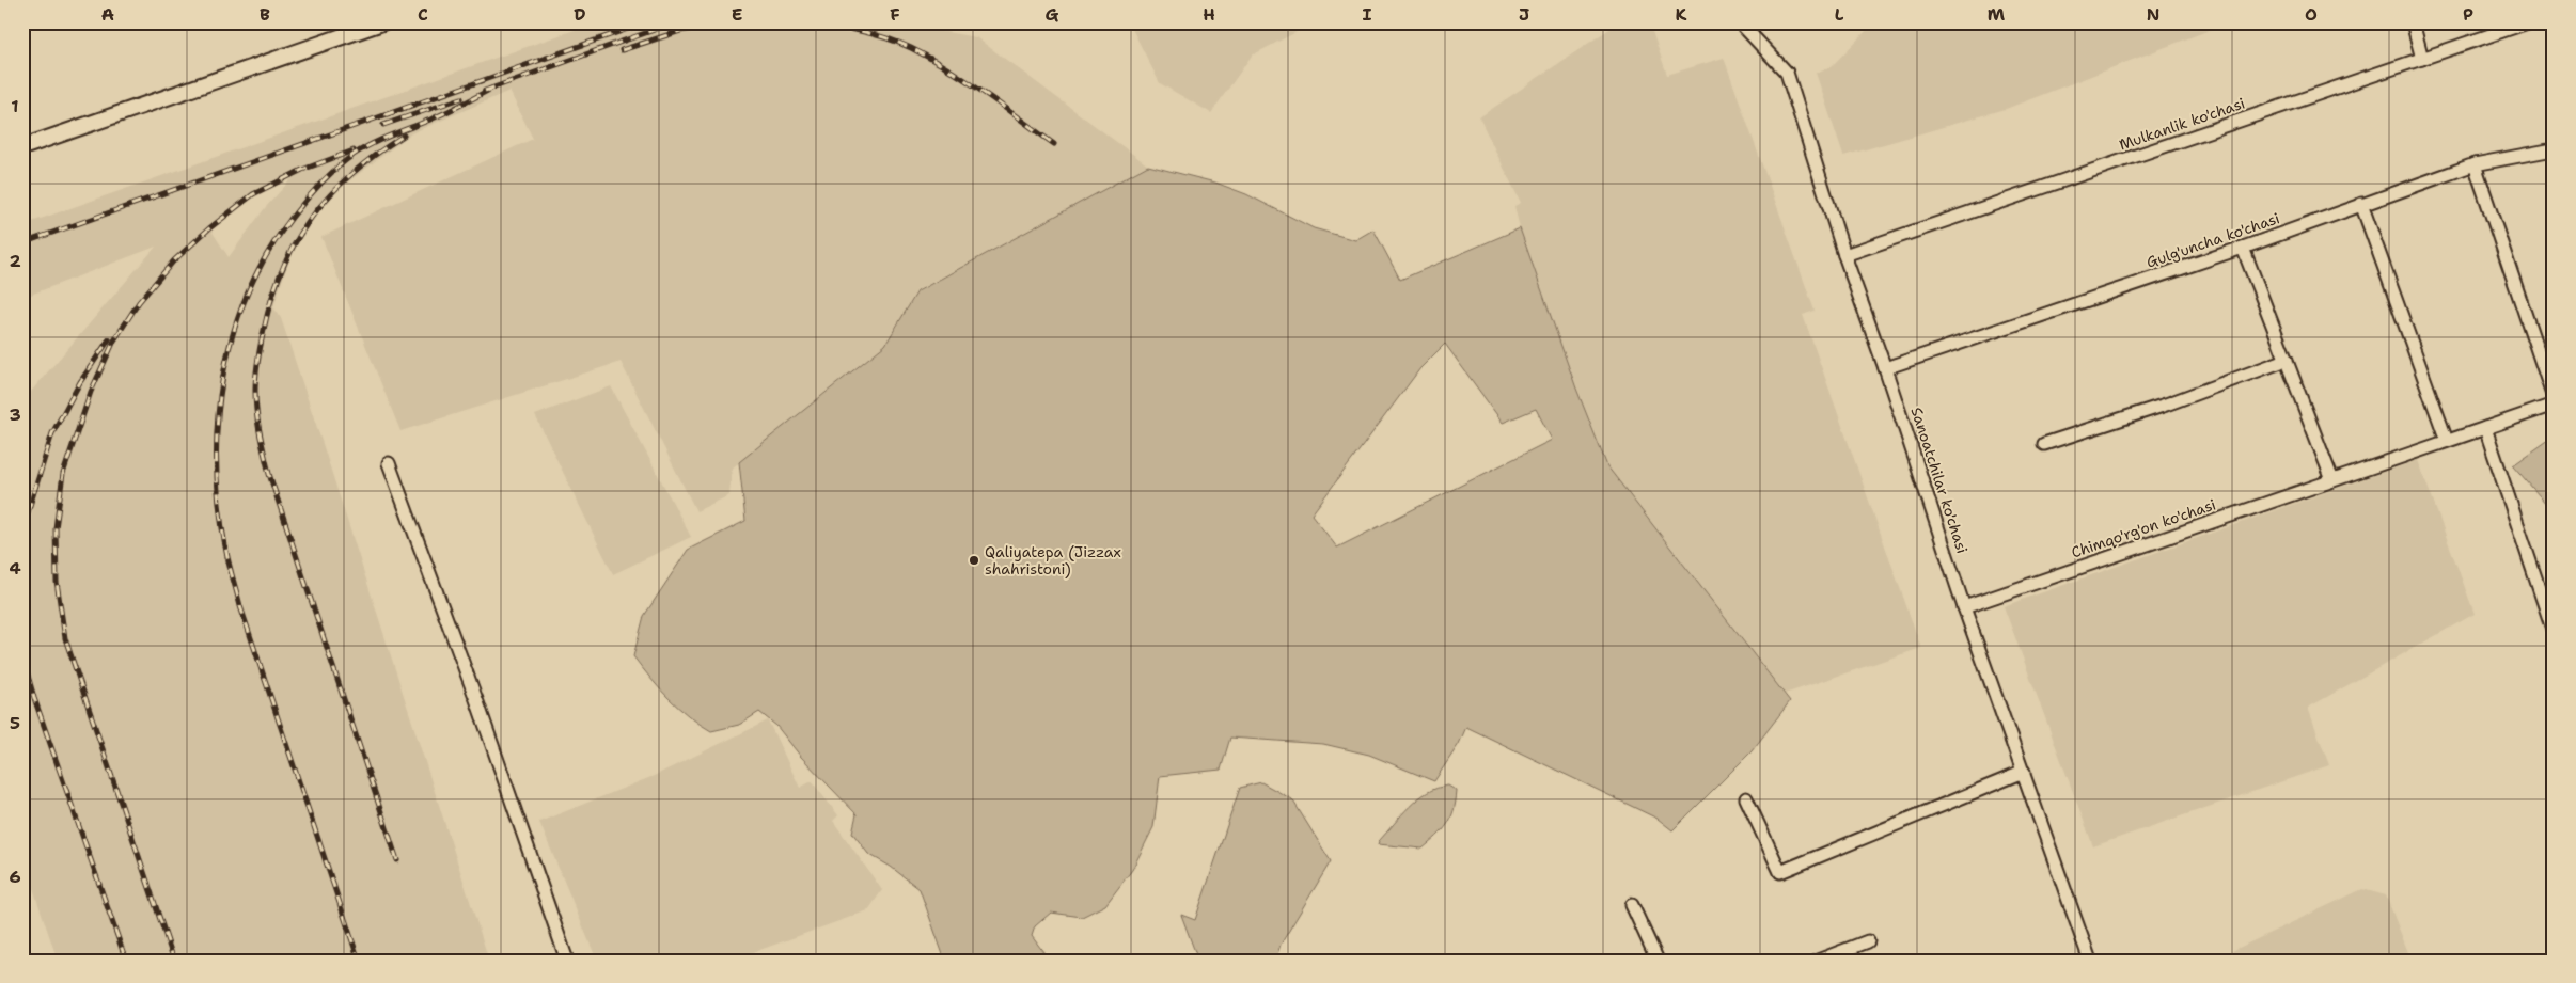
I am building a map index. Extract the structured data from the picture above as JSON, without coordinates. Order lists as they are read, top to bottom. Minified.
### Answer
{"streets":{"street":["Mulkanlik ko'chasi","Gulg'uncha ko'chasi","Sanoatchilar ko'chasi","Chimqo'rg'on ko'chasi"]},"crossings":[["Mulkanlik ko'chasi","Sanoatchilar ko'chasi"],["Gulg'uncha ko'chasi","Sanoatchilar ko'chasi"],["Sanoatchilar ko'chasi","Chimqo'rg'on ko'chasi"]],"places":["Qaliyatepa (Jizzax shahristoni)"],"grid":{"columns":["A","B","C","D","E","F","G","H","I","J","K","L","M","N","O","P"],"rows":["1","2","3","4","5","6"]}}
